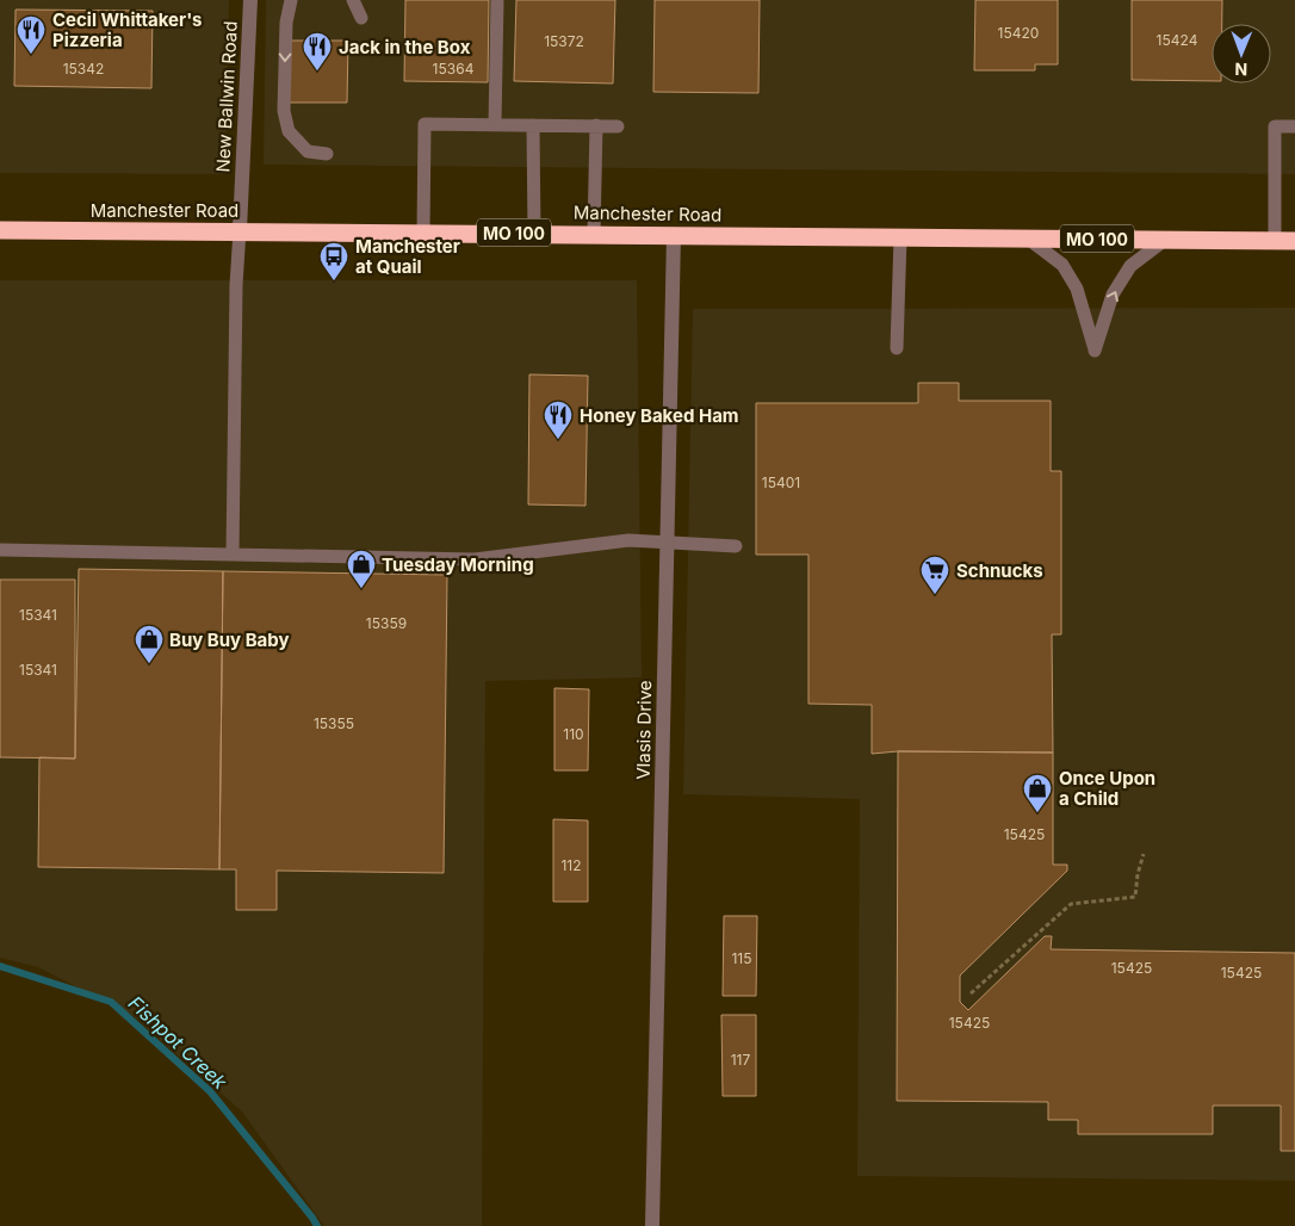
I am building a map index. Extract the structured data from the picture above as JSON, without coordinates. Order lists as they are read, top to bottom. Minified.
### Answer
{"streets":{"highway":["Manchester Road","MO 100"],"street":["New Ballwin Road","Vlasis Drive"]},"crossings":[["New Ballwin Road","Manchester Road"],["Manchester Road","Vlasis Drive"]],"water":["Fishpot Creek"],"places":{"restaurant":["Cecil Whittaker's Pizzeria","Jack in the Box","Honey Baked Ham"],"bus stop":["Manchester at Quail"],"shop":["Tuesday Morning","Buy Buy Baby","Once Upon a Child"],"supermarket":["Schnucks"]},"house_numbers":["15420","15424","15372","15342","15364","15401","15341","15359","15341","15355","110","15425","112","115","15425","15425","15425","117"],"north":"bottom"}
